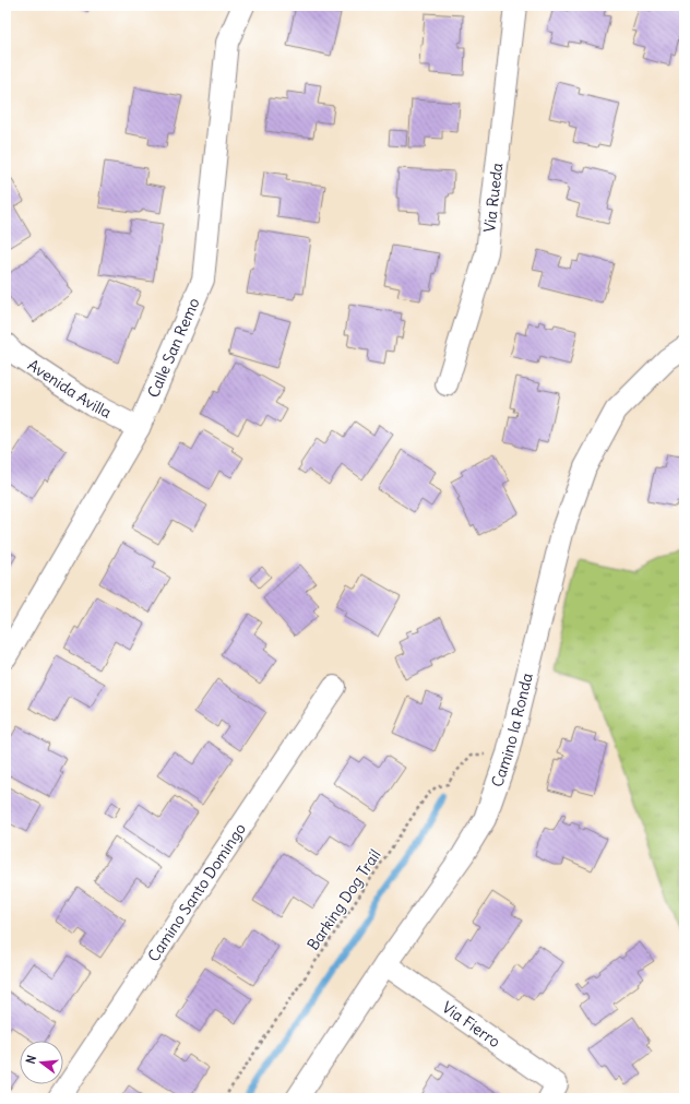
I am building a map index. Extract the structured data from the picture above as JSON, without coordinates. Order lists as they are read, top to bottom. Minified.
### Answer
{"streets":{"street":["Via Rueda","Calle San Remo","Avenida Avilla","Camino la Ronda","Camino Santo Domingo","Via Fierro"],"path":["Barking Dog Trail"]},"crossings":[["Calle San Remo","Avenida Avilla"],["Camino la Ronda","Barking Dog Trail"],["Camino la Ronda","Via Fierro"]],"north":"left"}
